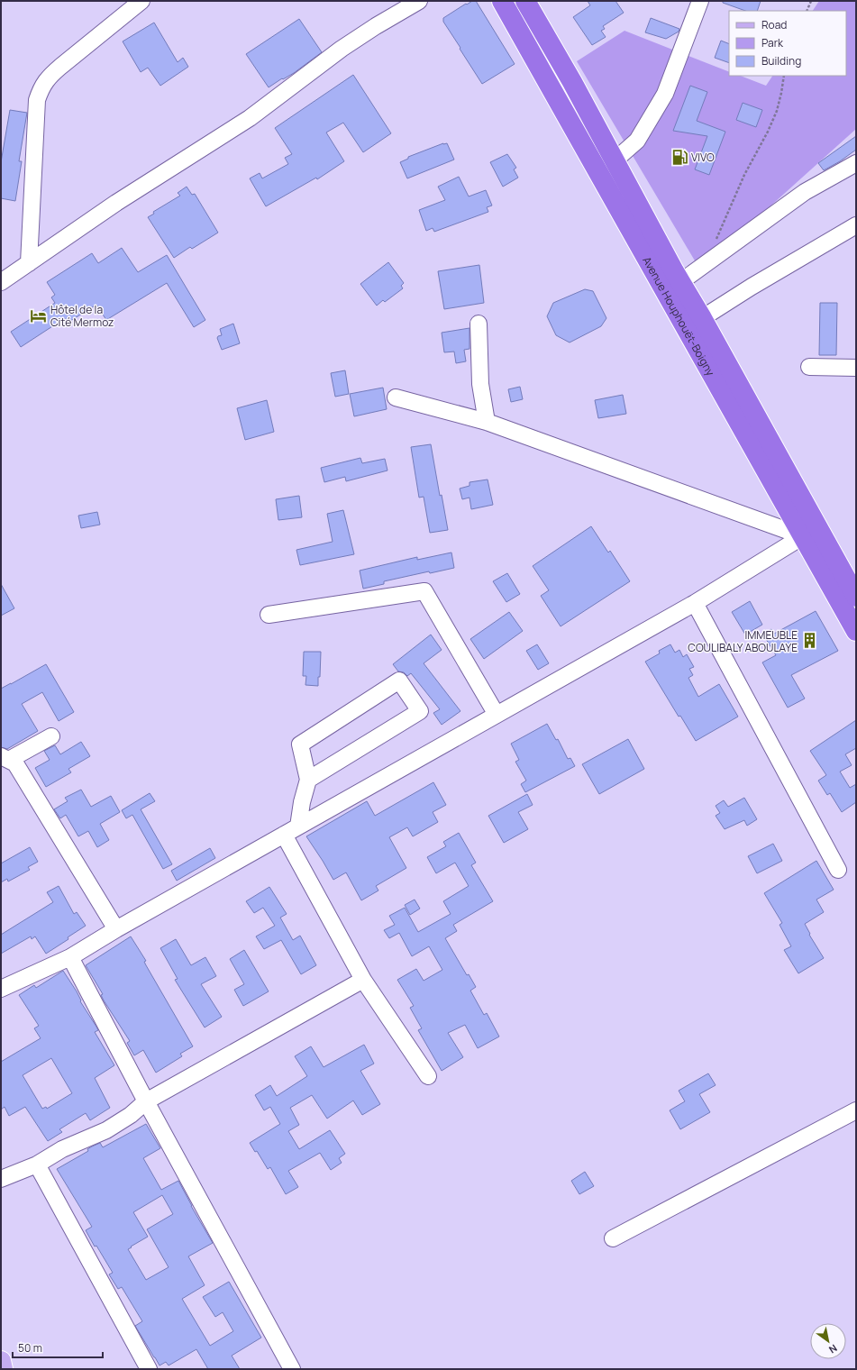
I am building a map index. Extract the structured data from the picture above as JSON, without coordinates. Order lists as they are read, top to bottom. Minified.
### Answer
{"streets":{"highway":["Avenue Houphouët-Boigny"]},"places":{"fuel station":["VIVO"],"hotel":["Hôtel de la Cité Mermoz"],"building":["IMMEUBLE COULIBALY ABOULAYE"]},"legend":["Road","Park","Building"],"scale_bar":"50 m","north":"bottom right"}
